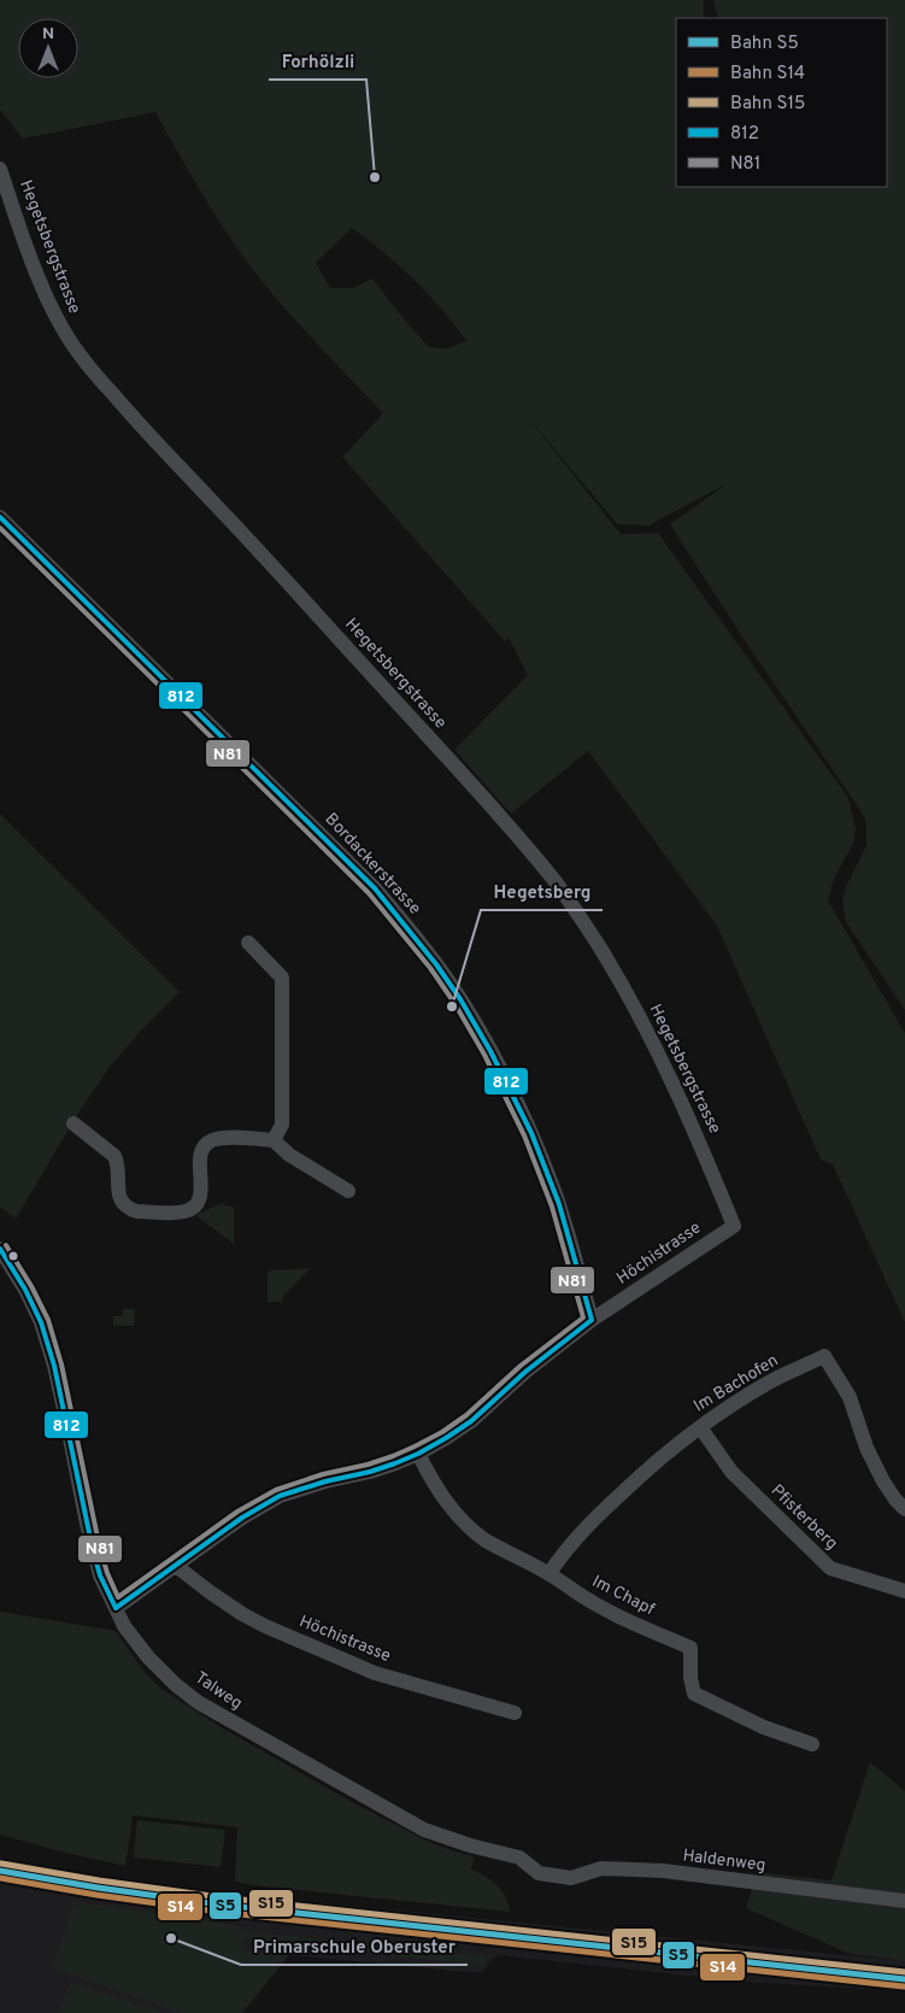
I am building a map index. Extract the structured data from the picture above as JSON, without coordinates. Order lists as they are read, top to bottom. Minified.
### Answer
{"streets":{"street":["Hegetsbergstrasse","Bordackerstrasse","Höchistrasse","Im Bachofen","Pfisterberg","Im Chapf","Talweg","Haldenweg"]},"crossings":[["Hegetsbergstrasse","Höchistrasse"],["Bordackerstrasse","Höchistrasse"],["Höchistrasse","Im Chapf"],["Höchistrasse","Talweg"],["Im Bachofen","Pfisterberg"],["Im Bachofen","Im Chapf"],["Talweg","Haldenweg"]],"places":["Forhölzli","Hegetsberg","Primarschule Oberuster"],"lines":["transit line 812","transit line N81","rail line S15","rail line S5","rail line S14"],"legend":["Bahn S5","Bahn S14","Bahn S15","812","N81"],"north":"top"}
